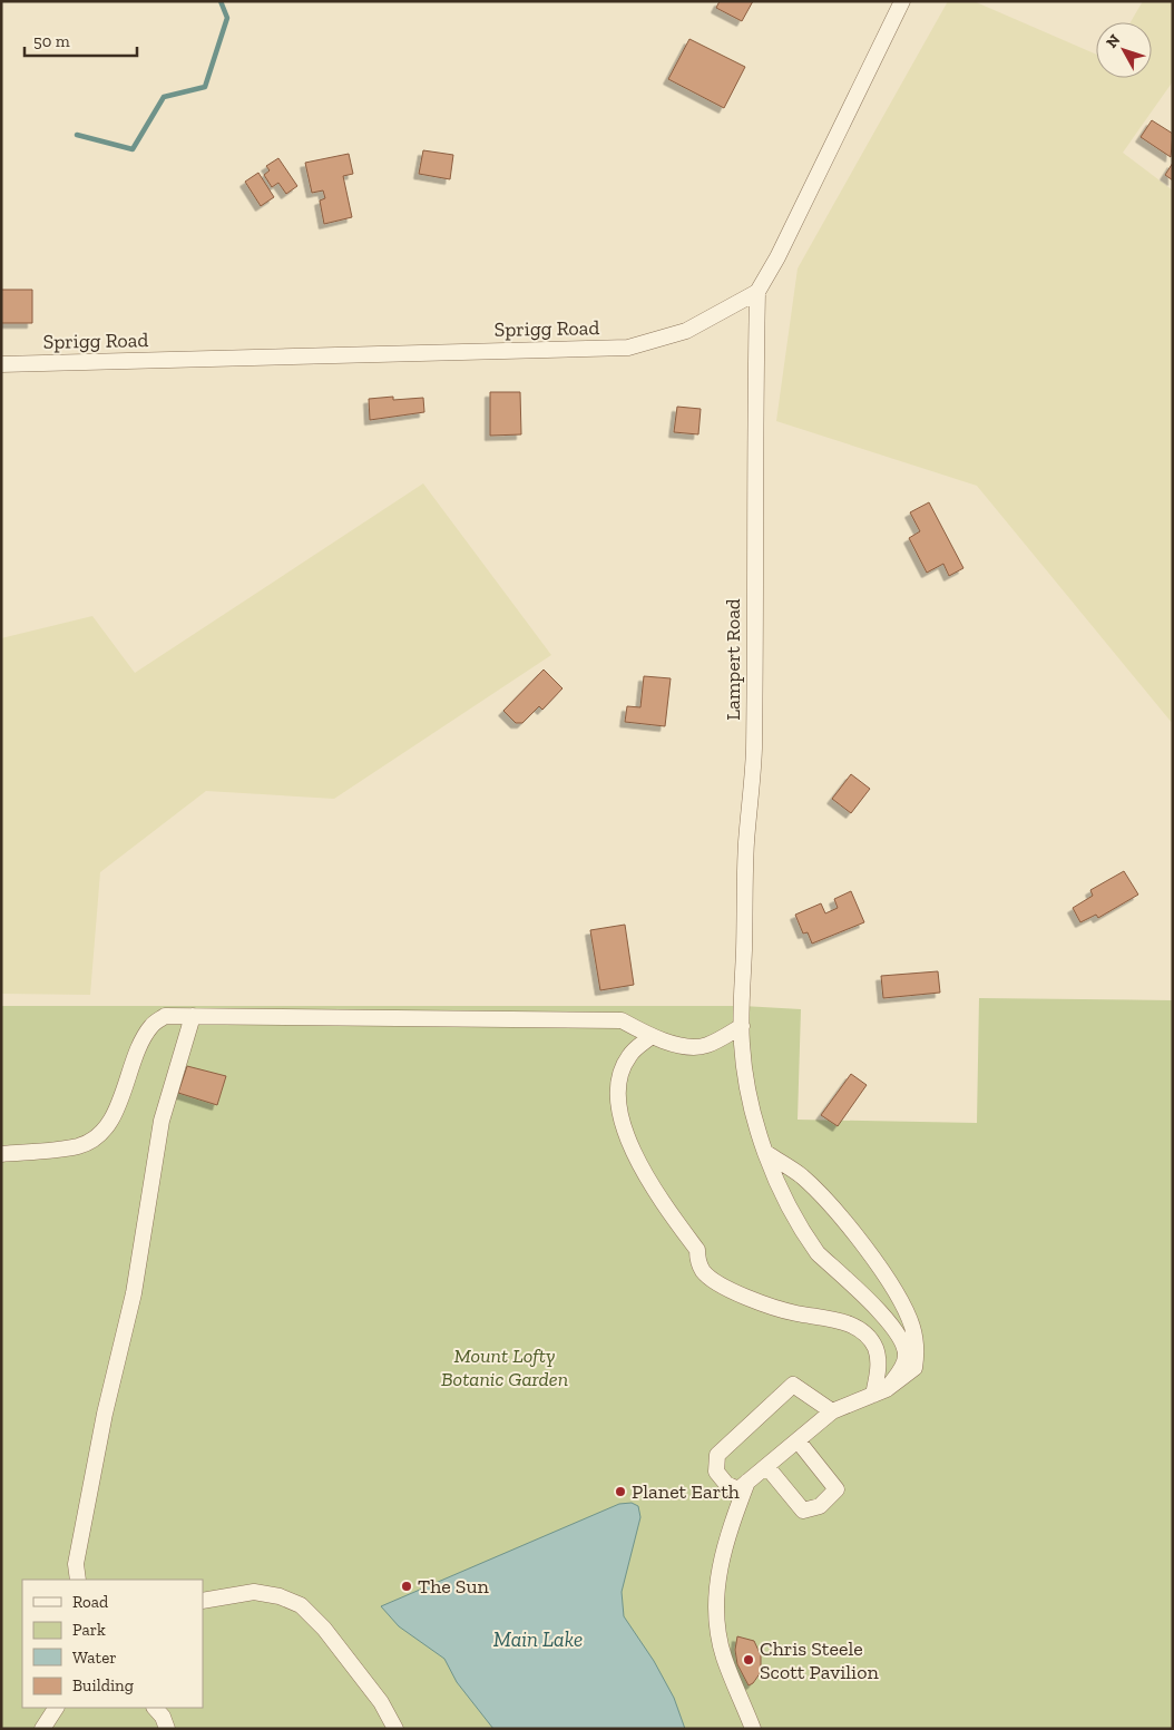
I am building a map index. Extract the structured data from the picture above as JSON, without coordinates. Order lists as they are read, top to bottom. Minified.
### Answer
{"streets":{"street":["Sprigg Road","Lampert Road"]},"crossings":[["Sprigg Road","Lampert Road"]],"water":["Main Lake"],"parks":["Mount Lofty Botanic Garden"],"places":["Planet Earth","The Sun","Chris Steele Scott Pavilion"],"legend":["Road","Park","Water","Building"],"scale_bar":"50 m","north":"top left"}
